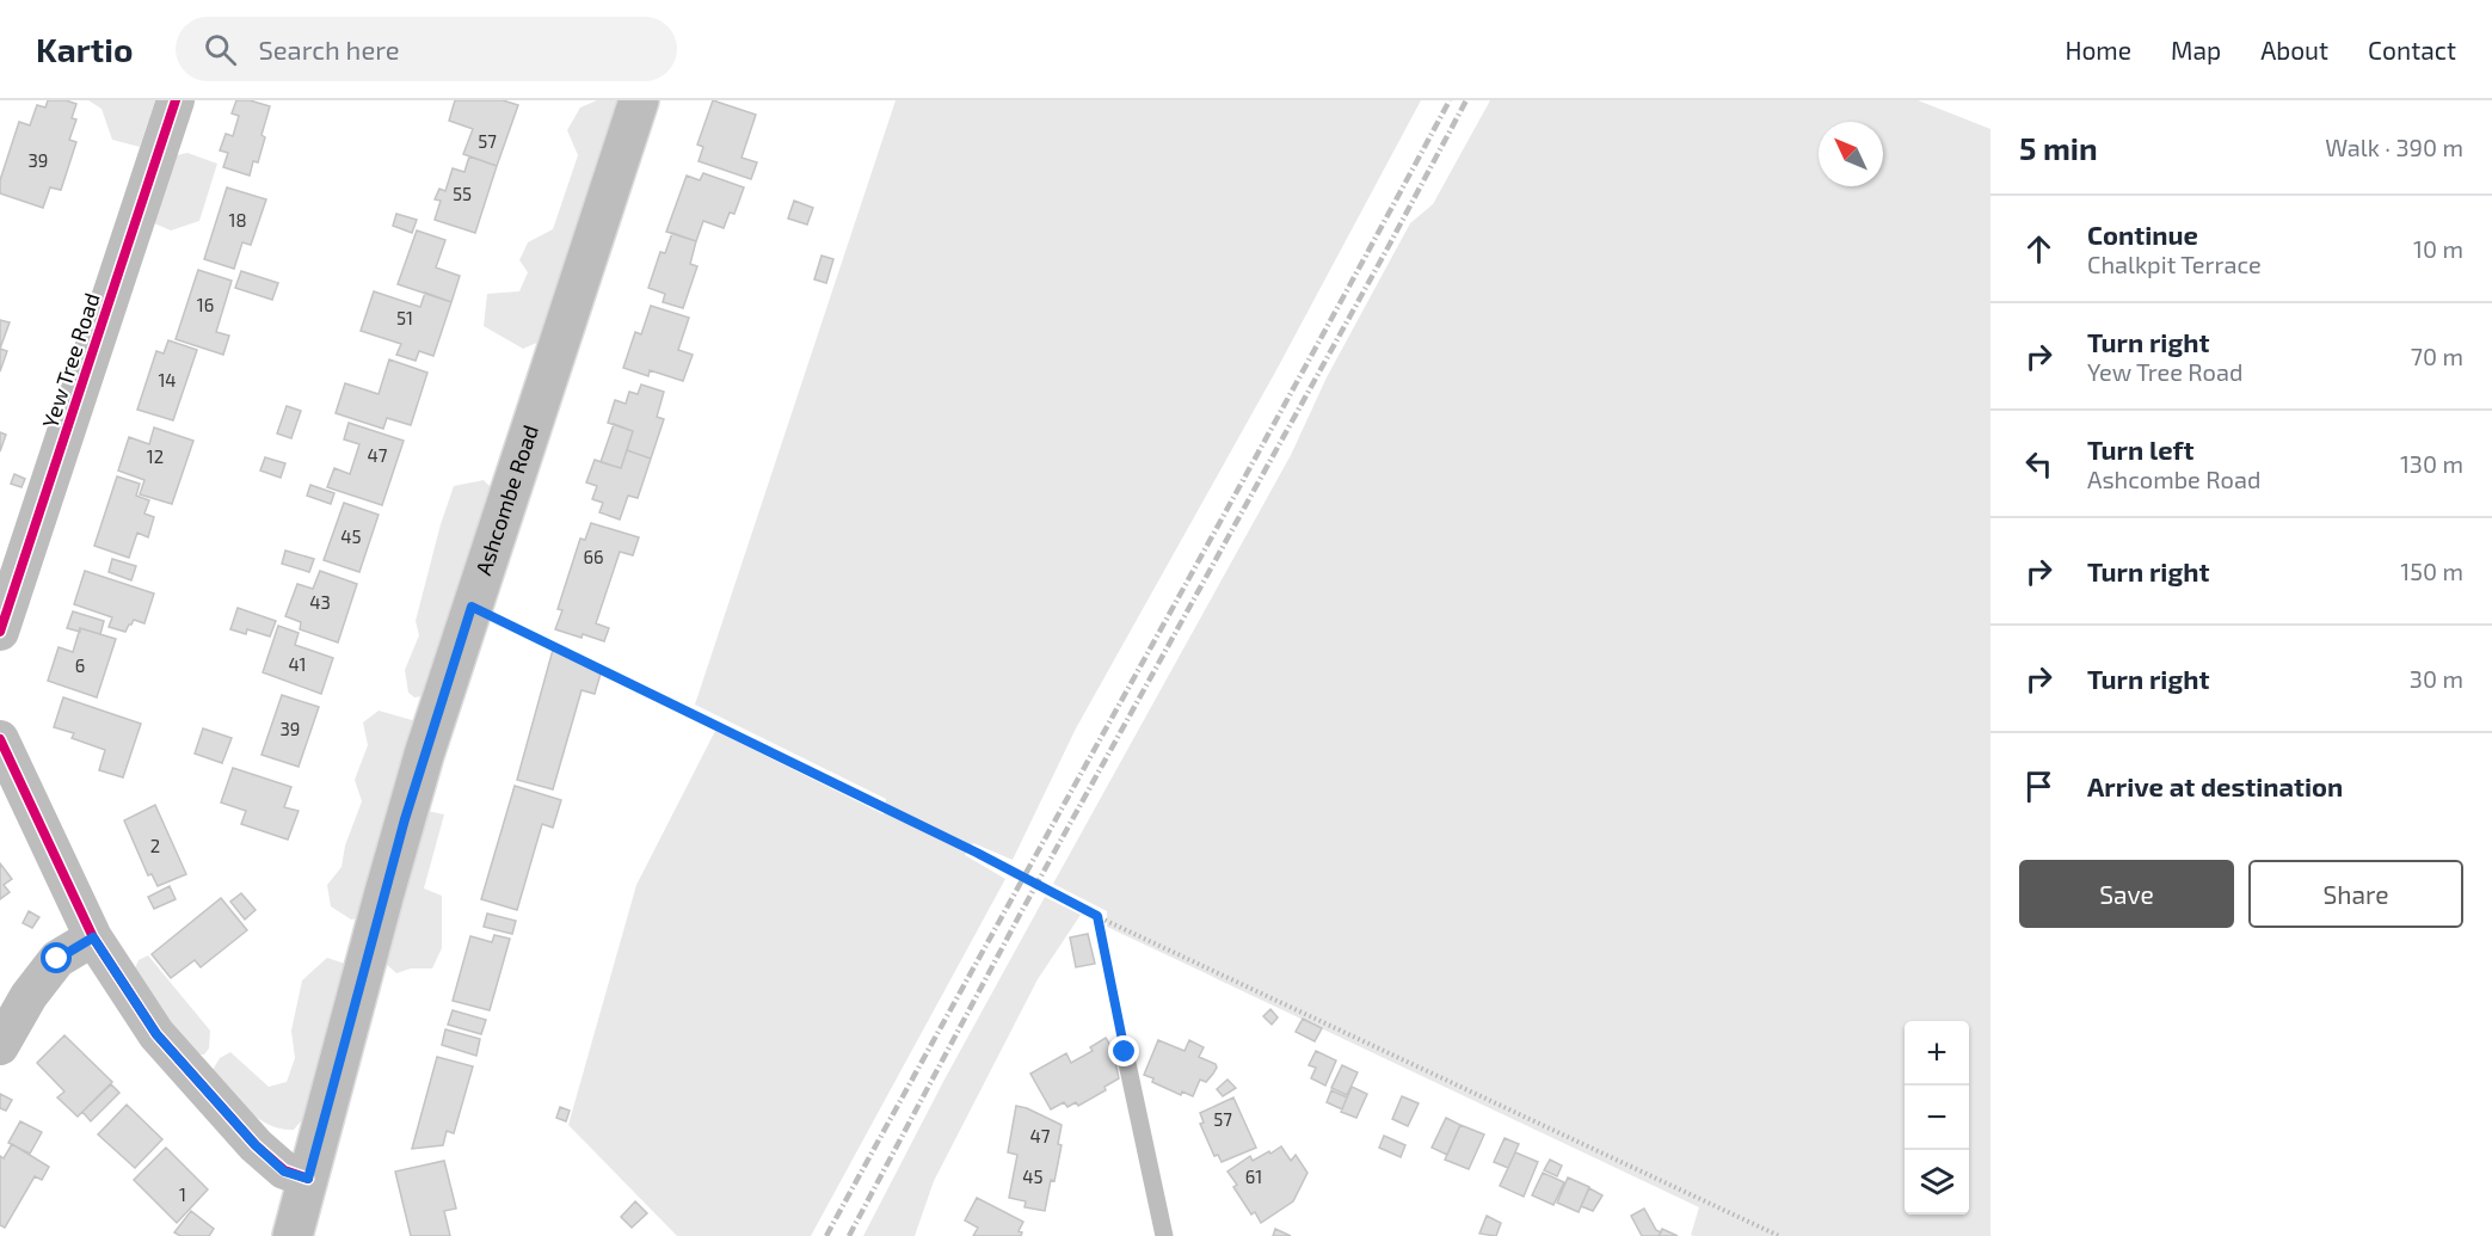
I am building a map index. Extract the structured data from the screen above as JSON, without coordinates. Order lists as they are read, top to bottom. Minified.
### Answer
{"streets":{"main road":["Ashcombe Road"],"street":["Yew Tree Road"]},"house_numbers":["57","39","55","18","16","51","14","47","12","45","66","43","41","6","39","2","57","47","45","61","1"],"north":"top left","page":{"header":"Kartio","search":"Search here","nav":["Home","Map","About","Contact"],"heading":["5 min","Walk · 390 m"],"list":[["Continue","Chalkpit Terrace","10 m"],["Turn right","Yew Tree Road","70 m"],["Turn left","Ashcombe Road","130 m"],["Turn right","150 m"],["Turn right","30 m"],"Arrive at destination"],"buttons":["Save","Share"],"map_buttons":["+","−"]}}
